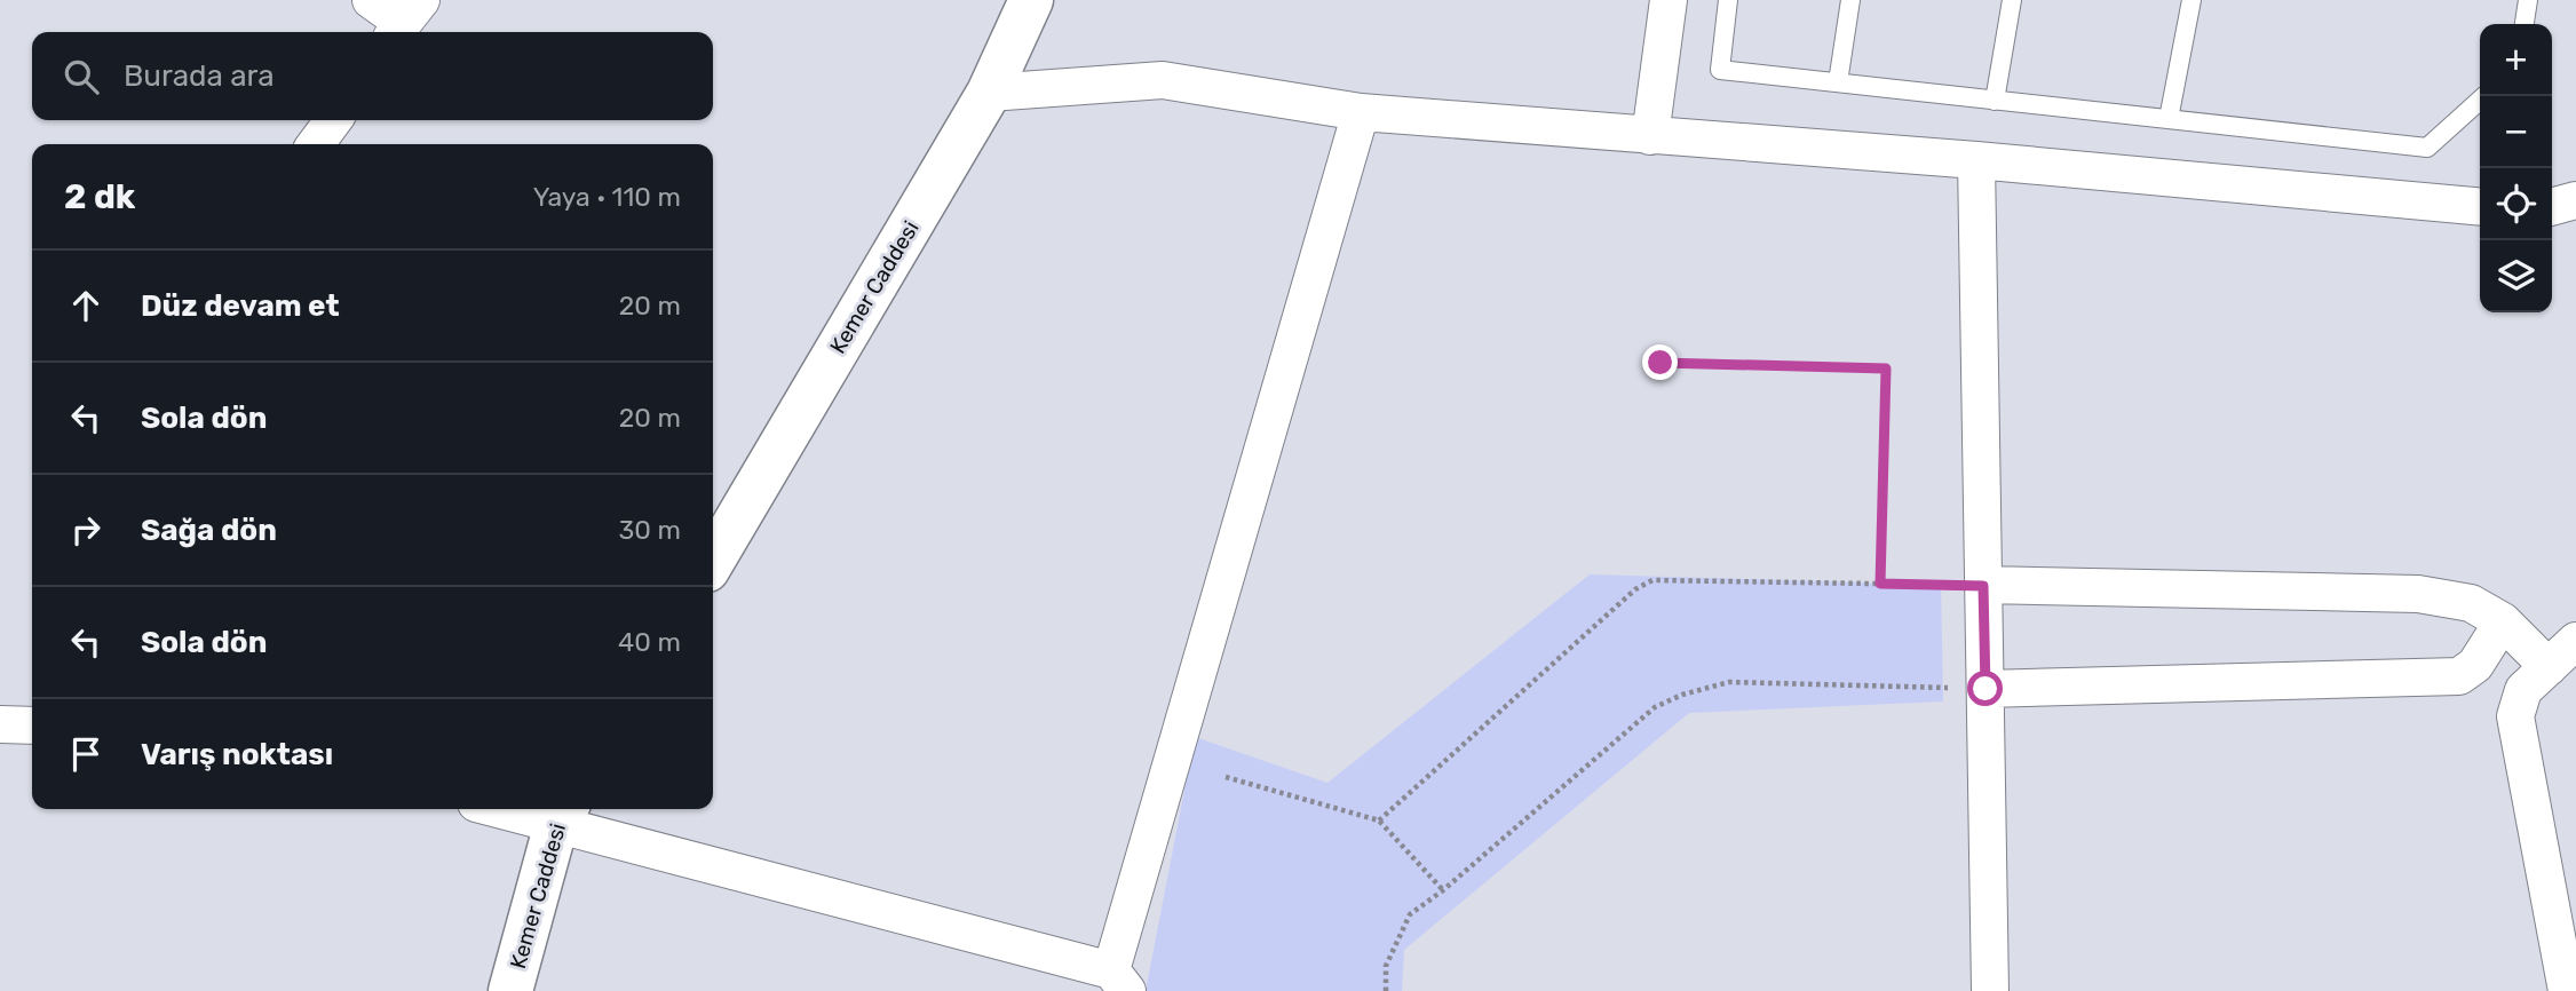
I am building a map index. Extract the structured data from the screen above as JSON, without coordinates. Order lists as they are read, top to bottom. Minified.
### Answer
{"streets":{"main road":["Kemer Caddesi"]},"page":{"map_buttons":["+","−"],"search":"Burada ara","heading":["2 dk","Yaya · 110 m"],"list":[["Düz devam et","20 m"],["Sola dön","20 m"],["Sağa dön","30 m"],["Sola dön","40 m"],"Varış noktası"]}}
